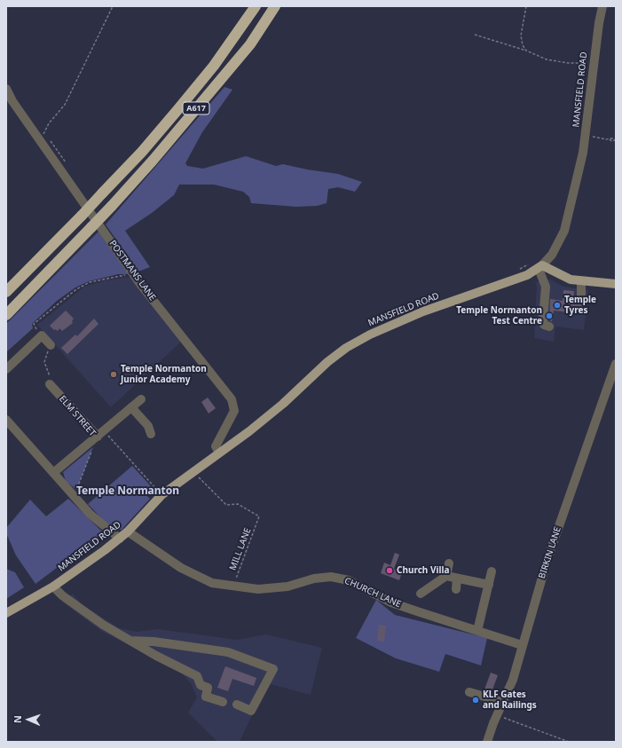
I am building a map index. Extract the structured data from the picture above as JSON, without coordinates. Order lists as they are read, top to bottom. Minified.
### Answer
{"streets":{"highway":["A617"],"main road":["MANSFIELD ROAD"],"street":["POSTMANS LANE","ELM STREET","BIRKIN LANE","CHURCH LANE"],"path":["MILL LANE"]},"crossings":[["MANSFIELD ROAD","POSTMANS LANE"],["MANSFIELD ROAD","MILL LANE"],["MANSFIELD ROAD","CHURCH LANE"],["MILL LANE","CHURCH LANE"],["BIRKIN LANE","CHURCH LANE"]],"districts":["Temple Normanton"],"places":["Temple Tyres","Temple Normanton Test Centre","Temple Normanton Junior Academy","Church Villa","KLF Gates and Railings"],"north":"left"}
